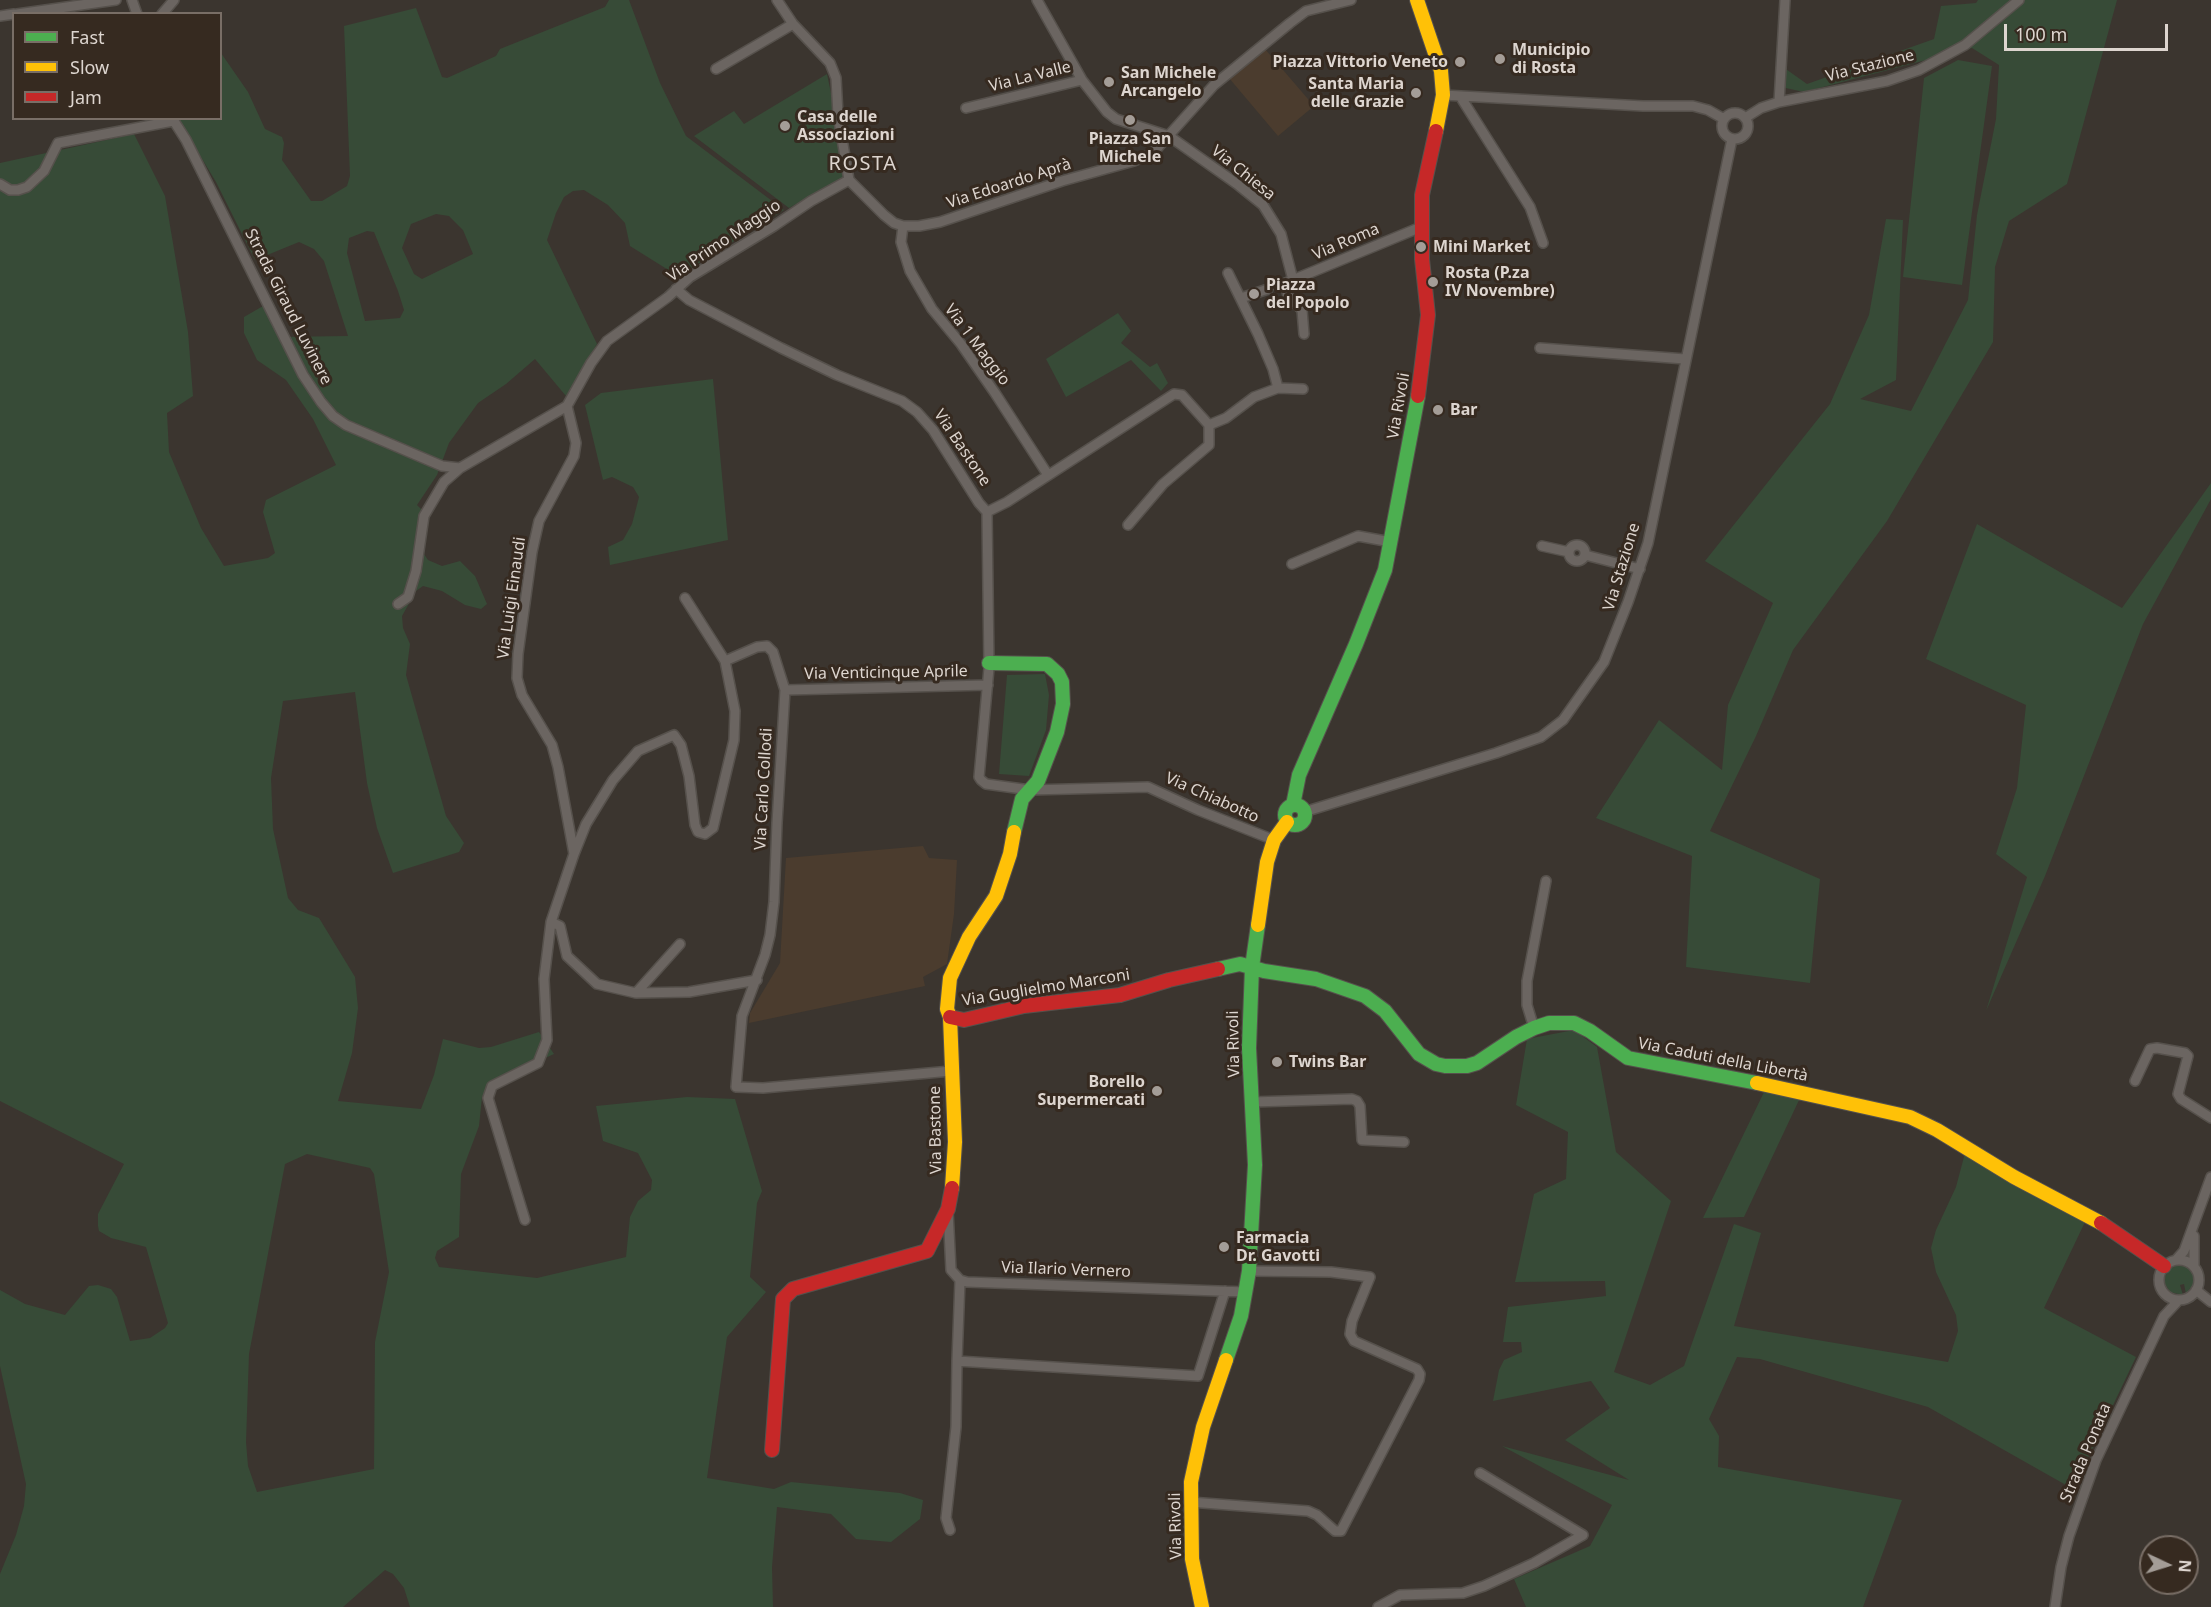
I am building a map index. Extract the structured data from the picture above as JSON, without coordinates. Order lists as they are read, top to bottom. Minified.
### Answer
{"streets":{"street":["Via Stazione","Via La Valle","Via Chiesa","Via Edoardo Aprà","Via Primo Maggio","Via Roma","Strada Giraud Luvinere","Via 1 Maggio","Via Rivoli","Via Bastone","Via Luigi Einaudi","Via Venticinque Aprile","Via Carlo Collodi","Via Chiabotto","Via Guglielmo Marconi","Via Caduti della Libertà","Via Ilario Vernero","Strada Ponata"]},"crossings":[["Via Stazione","Via Rivoli"],["Via Chiesa","Via Edoardo Aprà"],["Via Chiesa","Via Roma"],["Via Edoardo Aprà","Via 1 Maggio"],["Via Primo Maggio","Strada Giraud Luvinere"],["Via Primo Maggio","Via Bastone"],["Via Primo Maggio","Via Luigi Einaudi"],["Via Roma","Via Rivoli"],["Via Rivoli","Via Chiabotto"],["Via Rivoli","Via Guglielmo Marconi"],["Via Rivoli","Via Caduti della Libertà"],["Via Rivoli","Via Ilario Vernero"],["Via Bastone","Via Venticinque Aprile"],["Via Bastone","Via Carlo Collodi"],["Via Bastone","Via Chiabotto"],["Via Bastone","Via Guglielmo Marconi"],["Via Venticinque Aprile","Via Carlo Collodi"],["Via Guglielmo Marconi","Via Caduti della Libertà"],["Via Caduti della Libertà","Strada Ponata"]],"districts":["ROSTA"],"places":["Municipio di Rosta","Piazza Vittorio Veneto","San Michele Arcangelo","Santa Maria delle Grazie","Piazza San Michele","Casa delle Associazioni","Mini Market","Rosta (P.za IV Novembre)","Piazza del Popolo","Bar","Twins Bar","Borello Supermercati","Farmacia Dr. Gavotti"],"legend":["Fast","Slow","Jam"],"scale_bar":"100 m","north":"right"}
